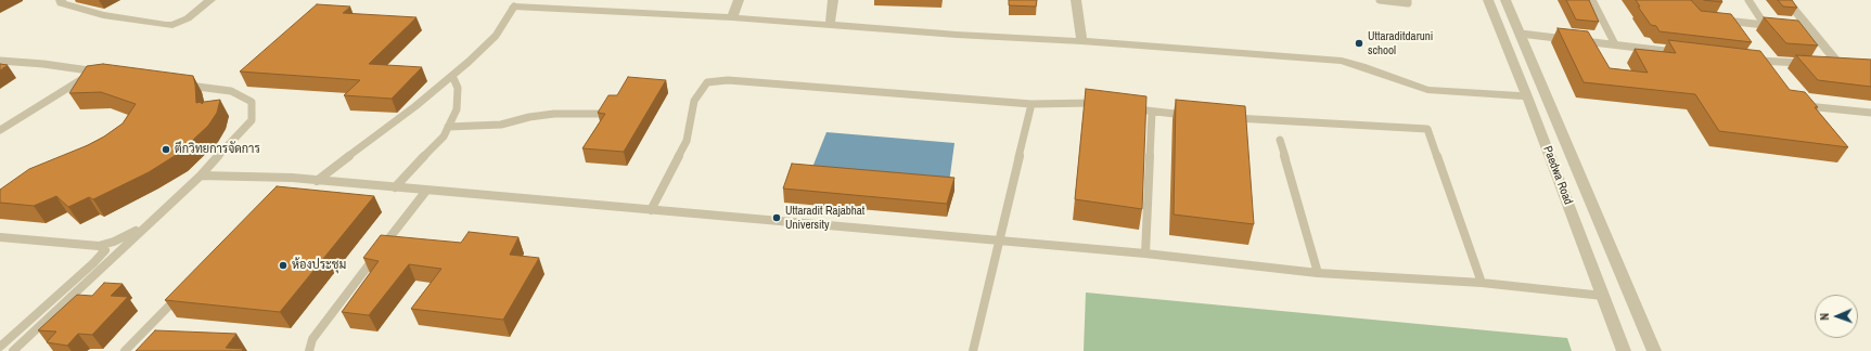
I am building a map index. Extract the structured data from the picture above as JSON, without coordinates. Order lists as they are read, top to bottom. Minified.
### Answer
{"streets":{"street":["Paedwa Road"]},"places":["Uttaraditdaruni school","ตึกวิทยการจัดการ","Uttaradit Rajabhat University","ห้องประชุม"],"north":"left"}
